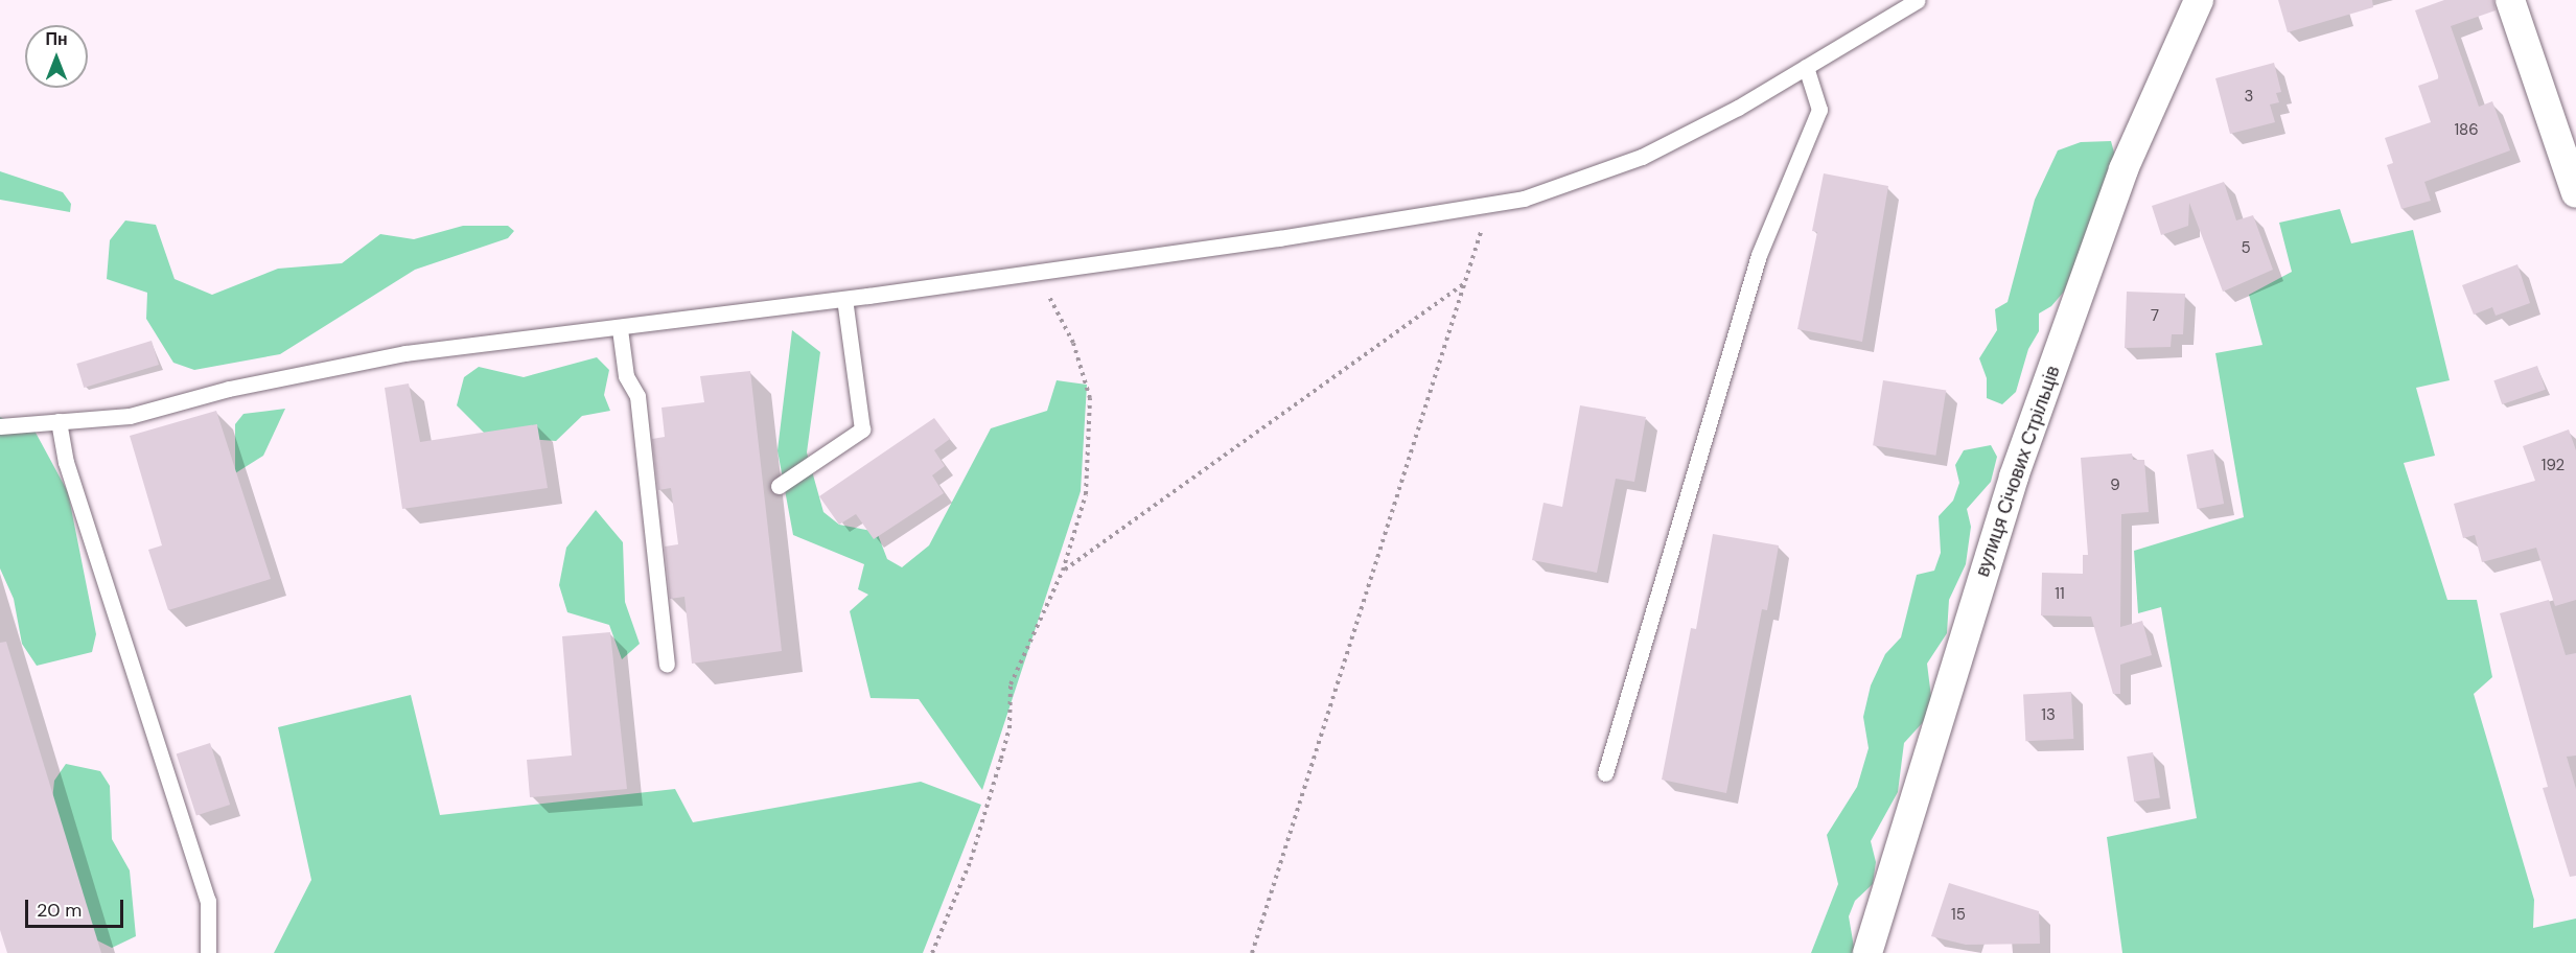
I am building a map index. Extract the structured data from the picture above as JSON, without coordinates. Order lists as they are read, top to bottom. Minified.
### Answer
{"streets":{"street":["вулиця Січових Стрільців"]},"house_numbers":["3","186","5","7","192","9","11","13","15"],"scale_bar":"20 m","north":"top"}
